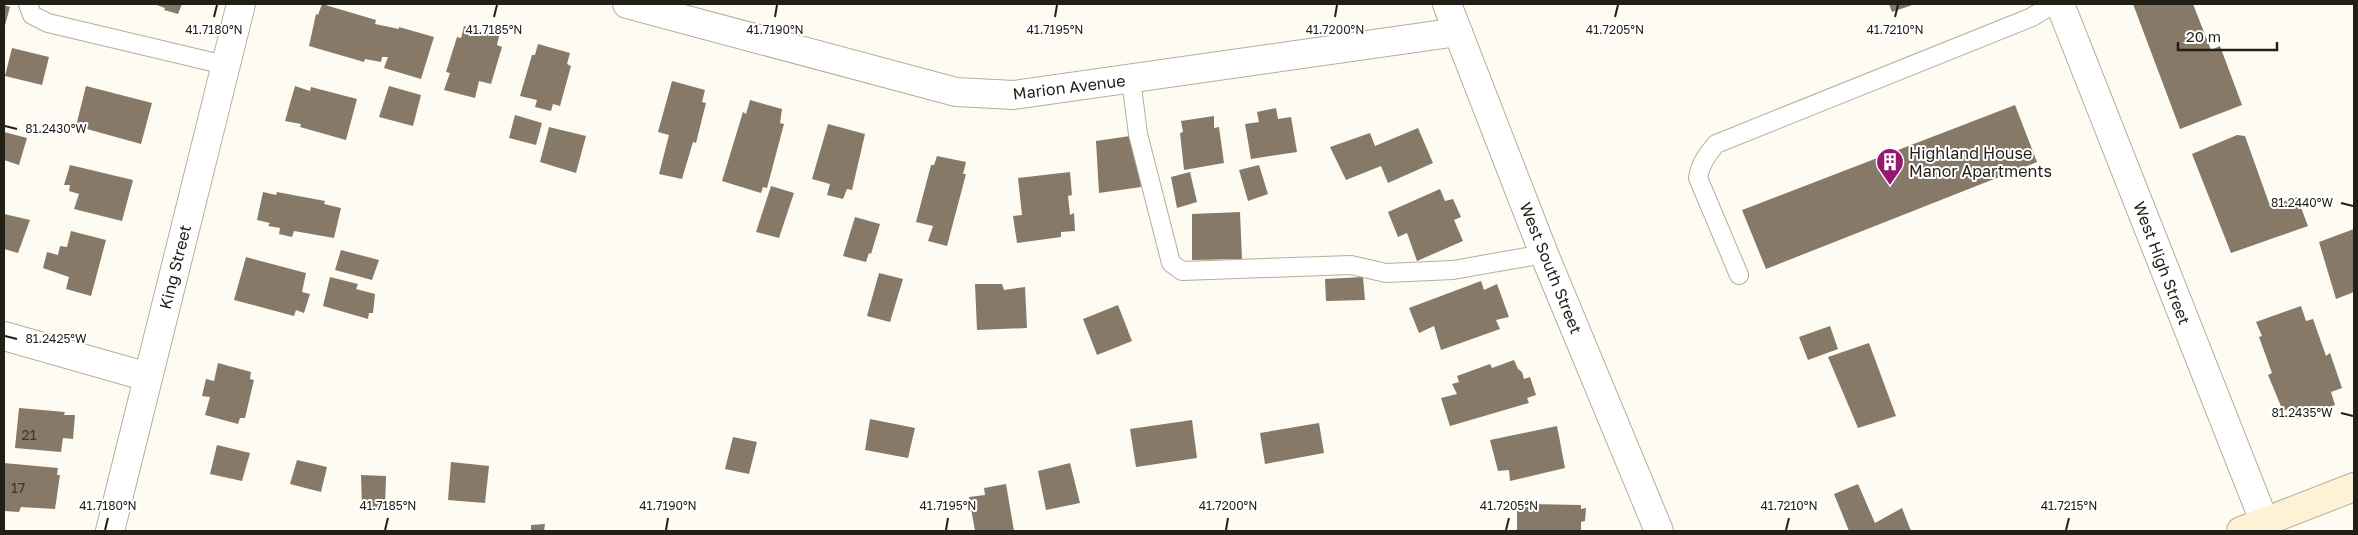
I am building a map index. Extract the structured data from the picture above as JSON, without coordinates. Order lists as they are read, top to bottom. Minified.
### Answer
{"streets":{"street":["Marion Avenue","West High Street","King Street","West South Street"]},"crossings":[["Marion Avenue","West South Street"]],"places":{"building":["Highland House Manor Apartments"]},"house_numbers":["21","17"],"scale_bar":"20 m","coordinates":["41.7180°N","41.7185°N","41.7190°N","41.7195°N","41.7200°N","41.7205°N","41.7210°N","81.2430°W","81.2440°W","81.2425°W","81.2435°W","41.7215°N"]}
